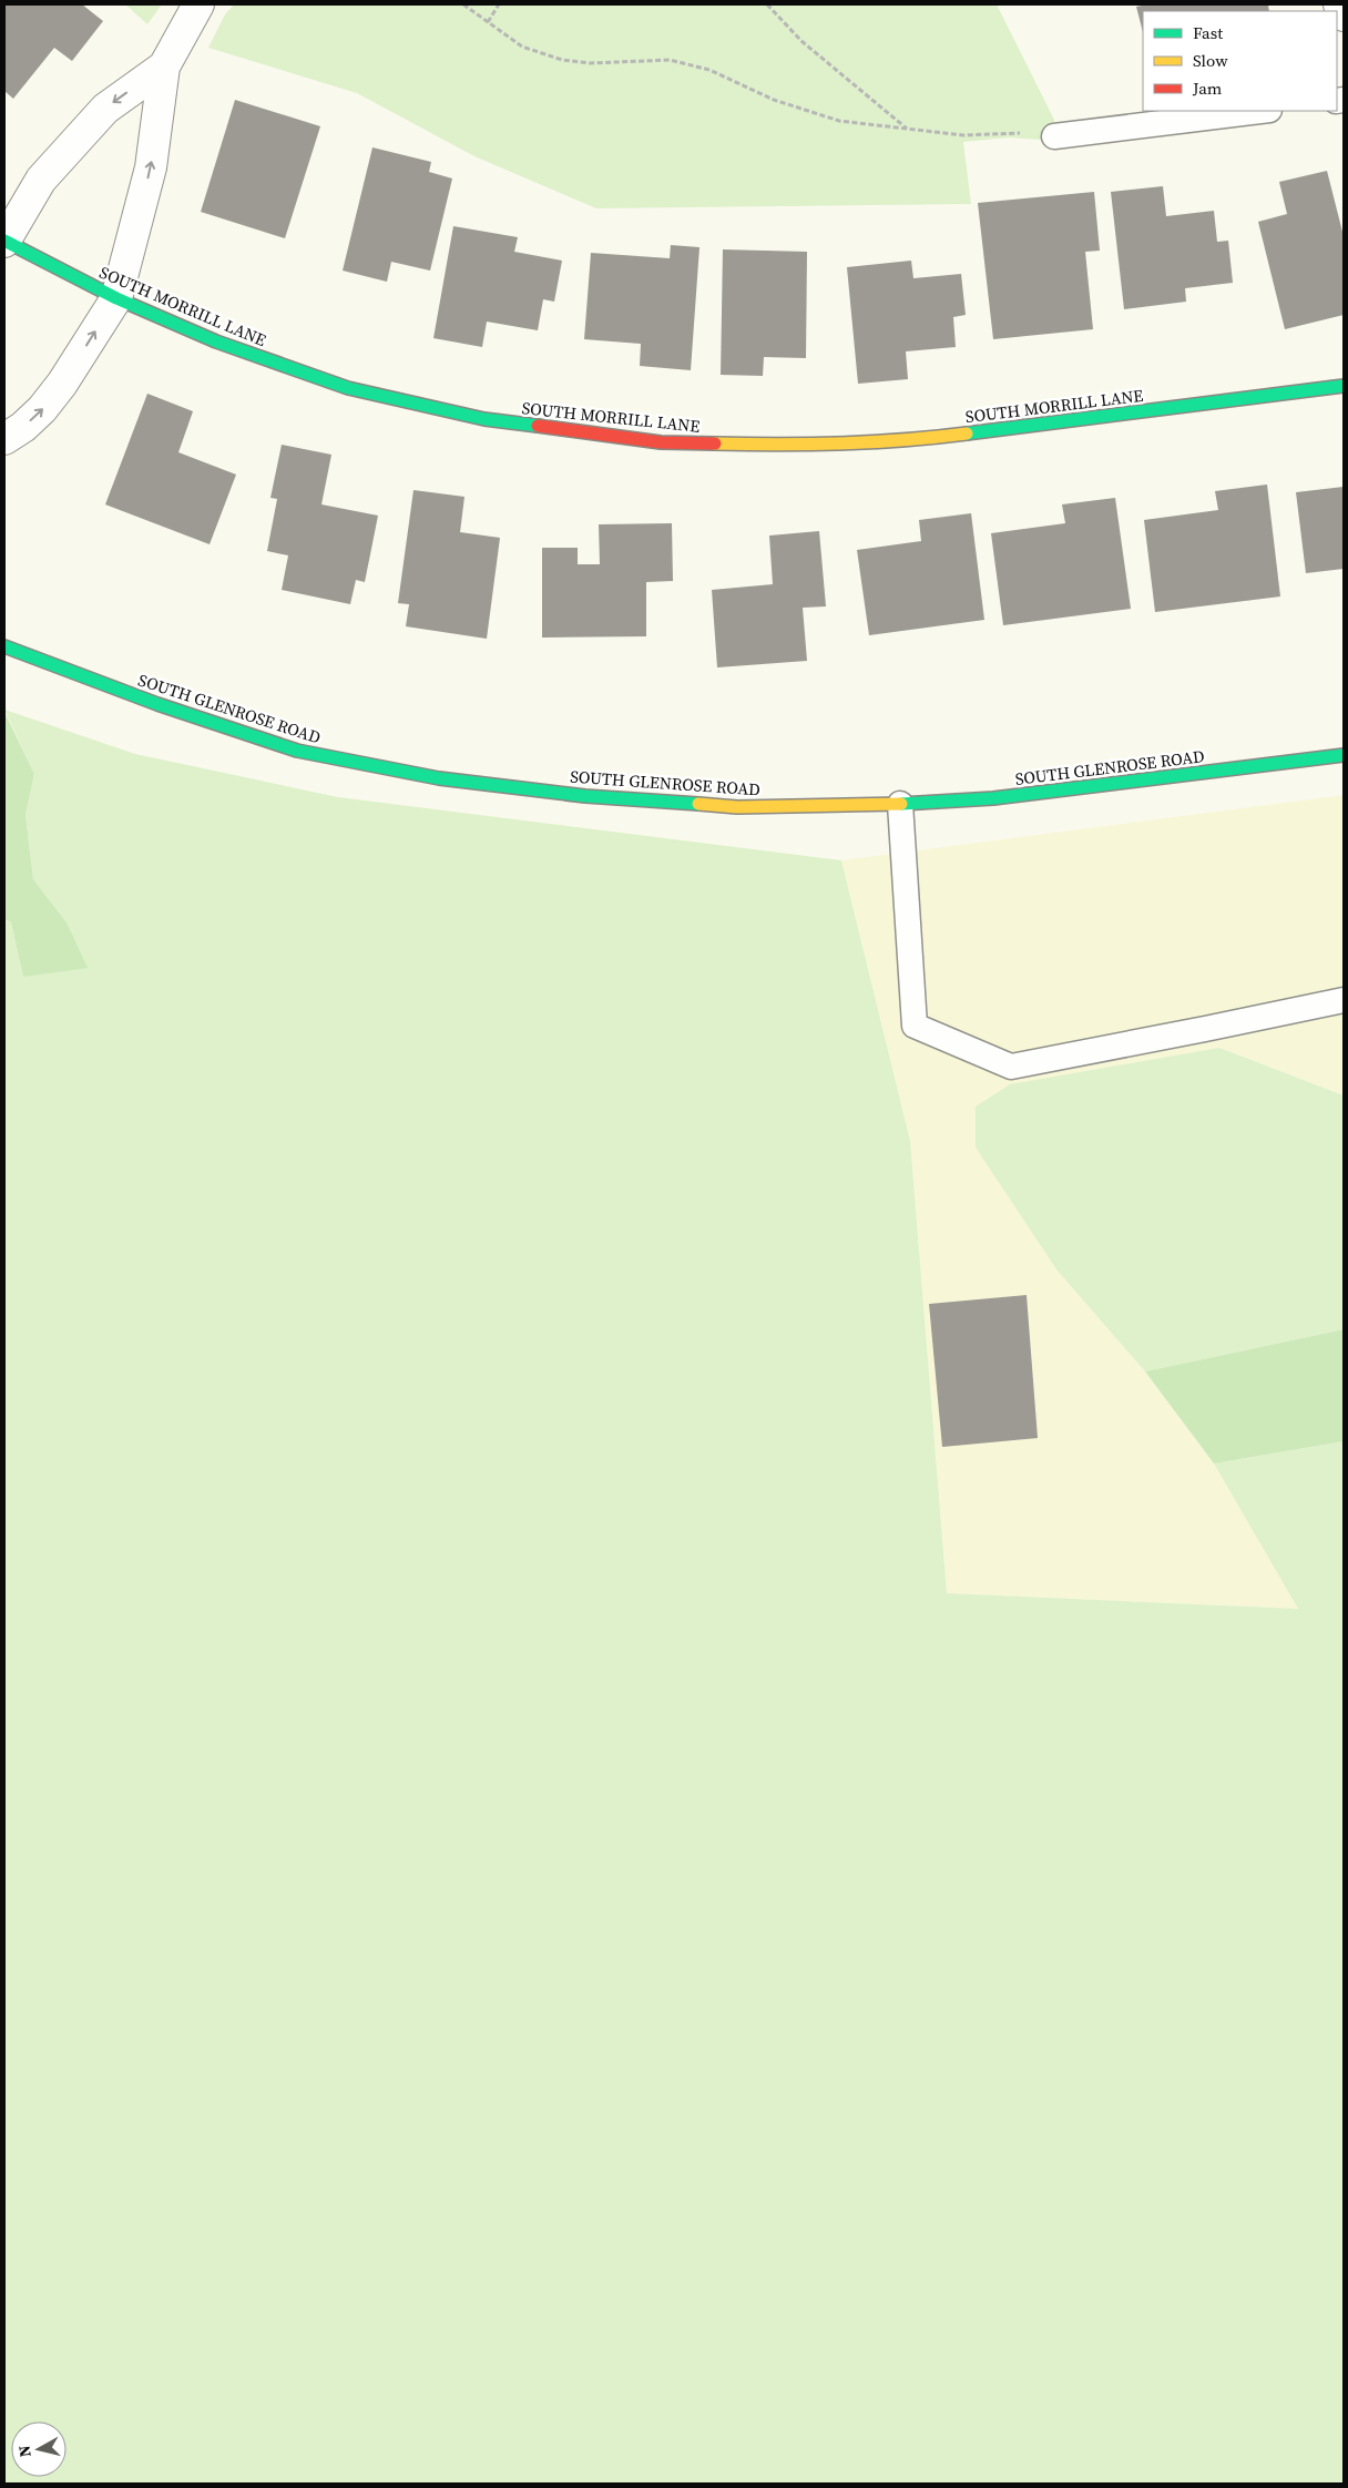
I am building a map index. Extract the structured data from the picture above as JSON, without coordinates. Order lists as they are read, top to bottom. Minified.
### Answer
{"streets":{"street":["SOUTH MORRILL LANE","SOUTH GLENROSE ROAD"]},"legend":["Fast","Slow","Jam"],"north":"left"}
